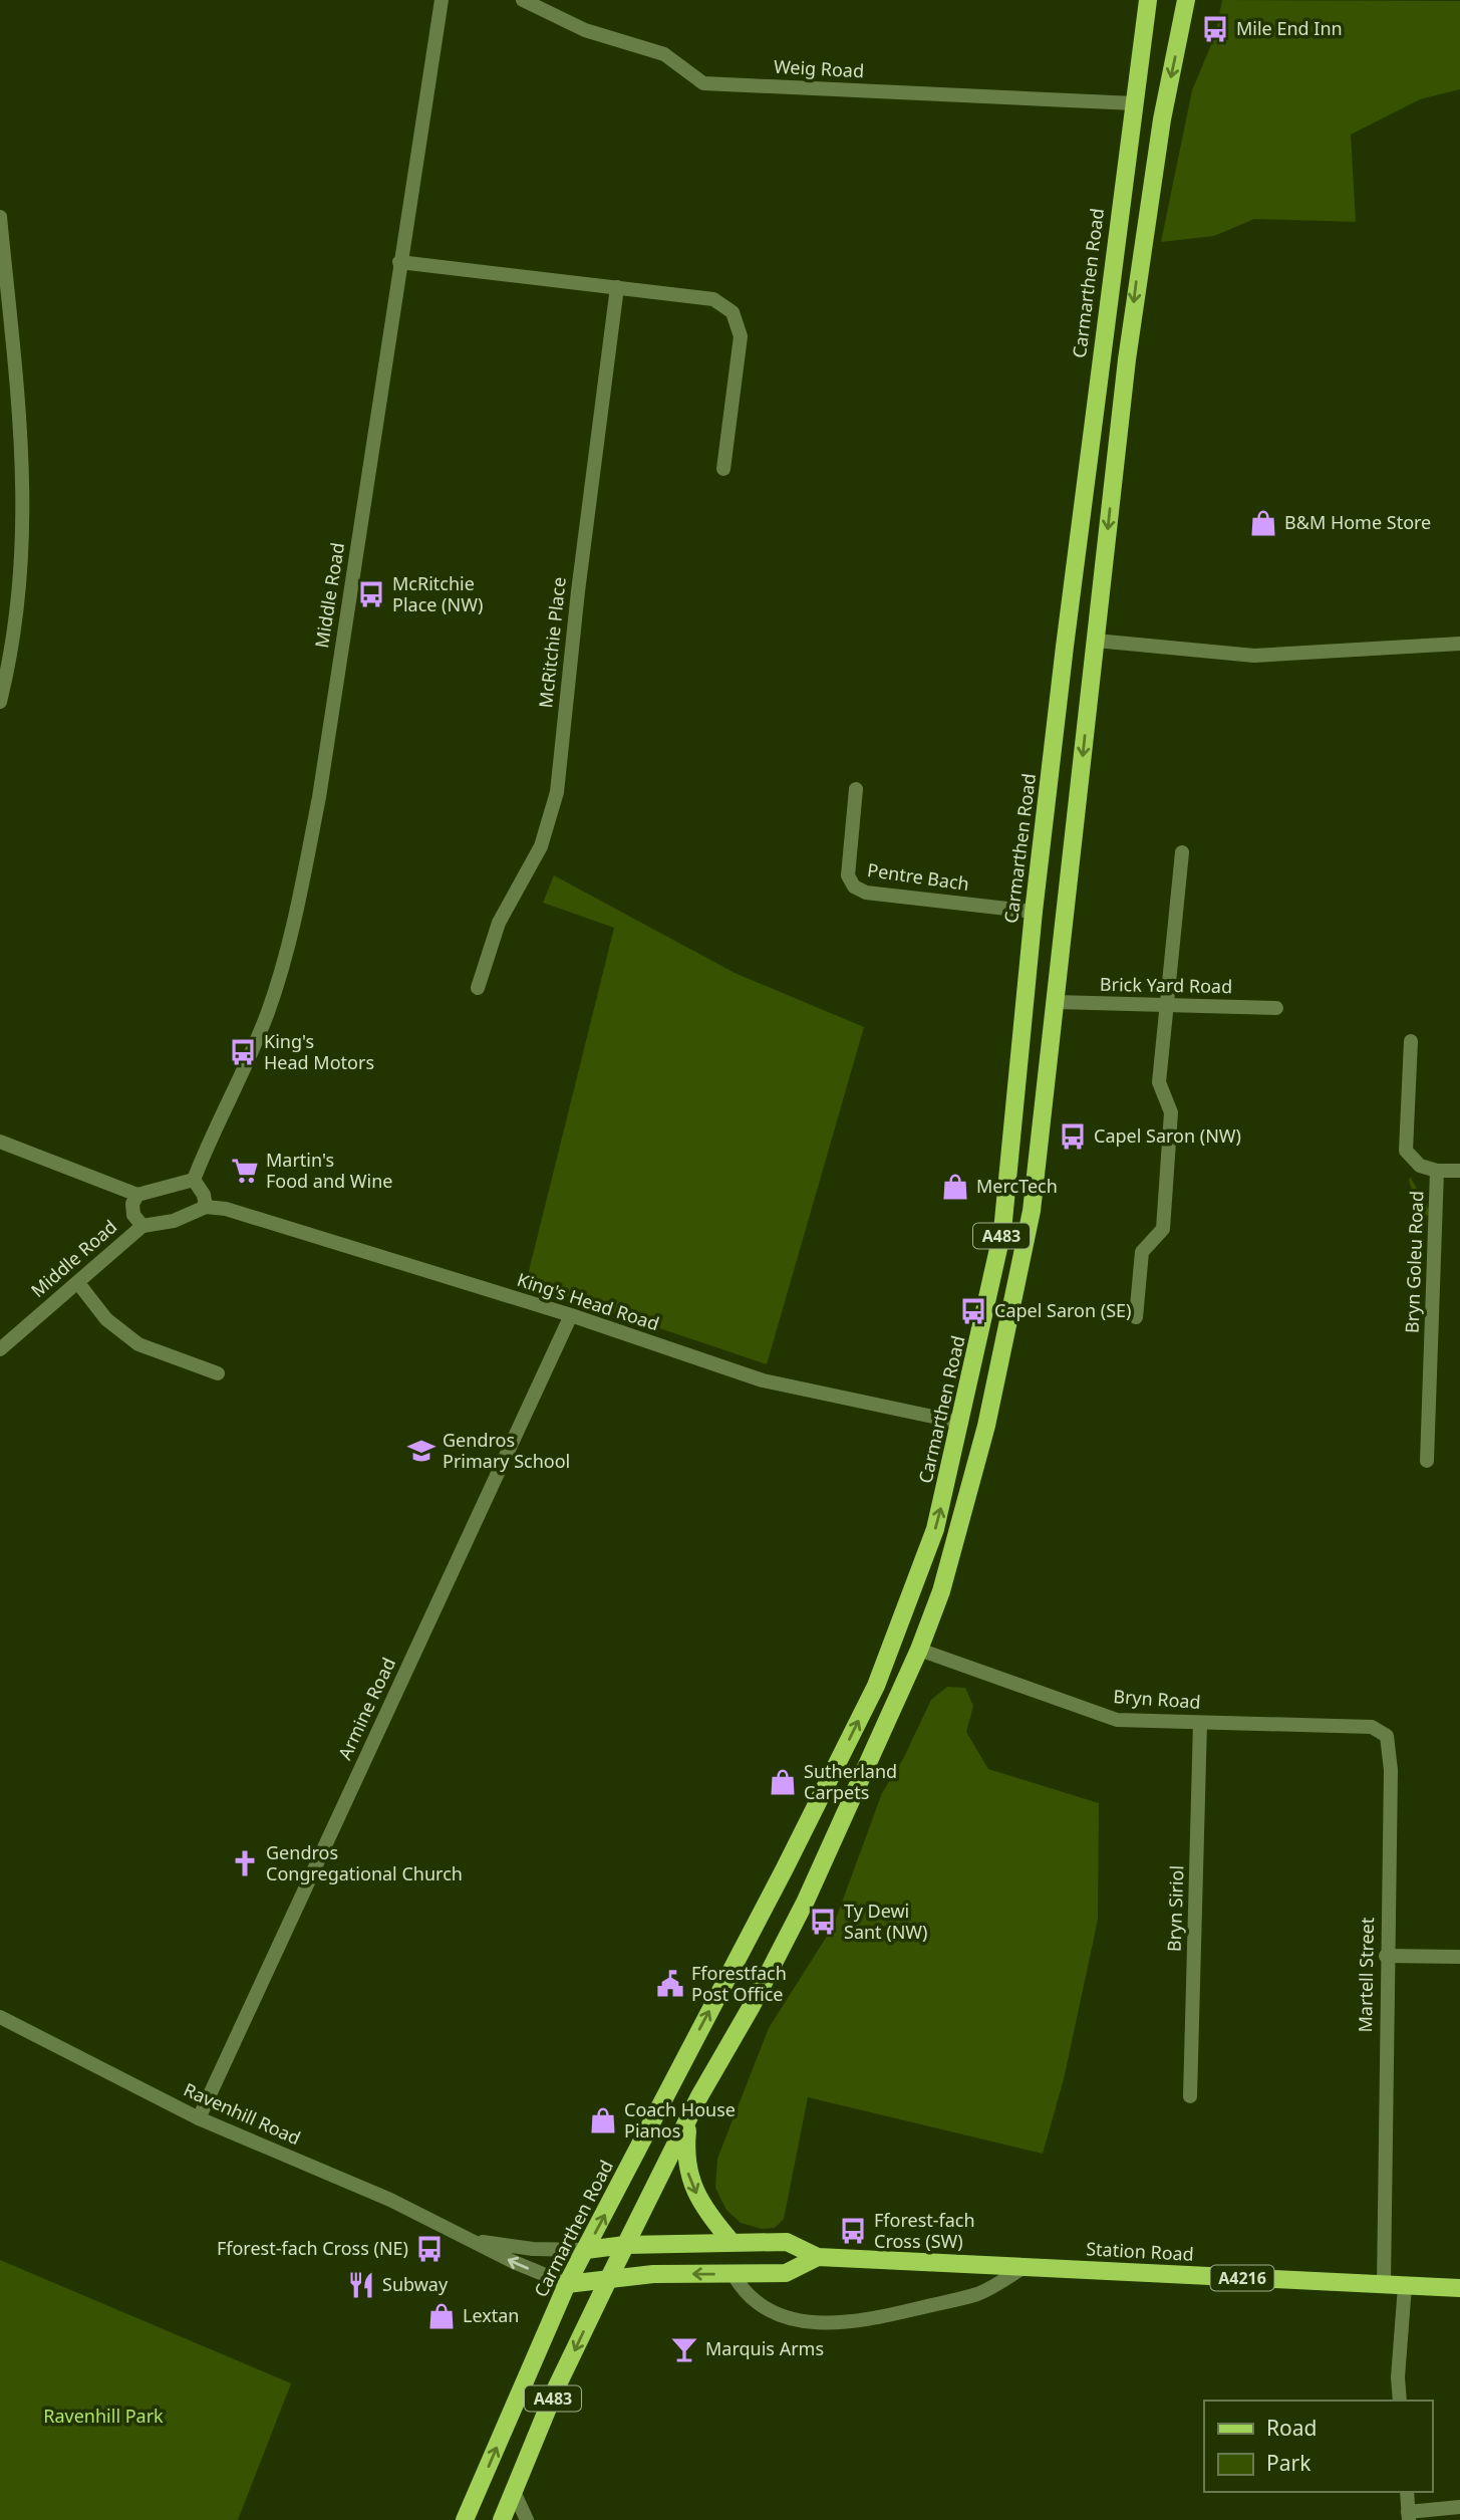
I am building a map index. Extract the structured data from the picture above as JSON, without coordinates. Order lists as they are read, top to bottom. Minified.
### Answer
{"streets":{"main road":["Carmarthen Road","A483","Station Road","A4216"],"street":["Weig Road","Middle Road","McRitchie Place","Pentre Bach","Brick Yard Road","Bryn Goleu Road","King's Head Road","Bryn Road","Armine Road","Bryn Siriol","Martell Street","Ravenhill Road"]},"crossings":[["Weig Road","Carmarthen Road"],["Carmarthen Road","Pentre Bach"],["Carmarthen Road","King's Head Road"],["Carmarthen Road","Ravenhill Road"],["Carmarthen Road","Station Road"],["Brick Yard Road","A483"],["A483","Bryn Road"],["A483","Station Road"],["King's Head Road","Armine Road"],["Bryn Road","Bryn Siriol"],["Bryn Road","Martell Street"],["Armine Road","Ravenhill Road"],["Martell Street","Station Road"],["Ravenhill Road","Station Road"]],"parks":["Ravenhill Park"],"places":{"bus stop":["Mile End Inn","McRitchie Place (NW)","King's Head Motors","Capel Saron (NW)","Capel Saron (SE)","Ty Dewi Sant (NW)","Fforest-fach Cross (SW)","Fforest-fach Cross (NE)"],"shop":["B&M Home Store","MercTech","Sutherland Carpets","Coach House Pianos","Lextan"],"supermarket":["Martin's Food and Wine"],"school or university":["Gendros Primary School"],"church":["Gendros Congregational Church"],"public building":["Fforestfach Post Office"],"restaurant":["Subway"],"bar":["Marquis Arms"]},"legend":["Road","Park"]}
